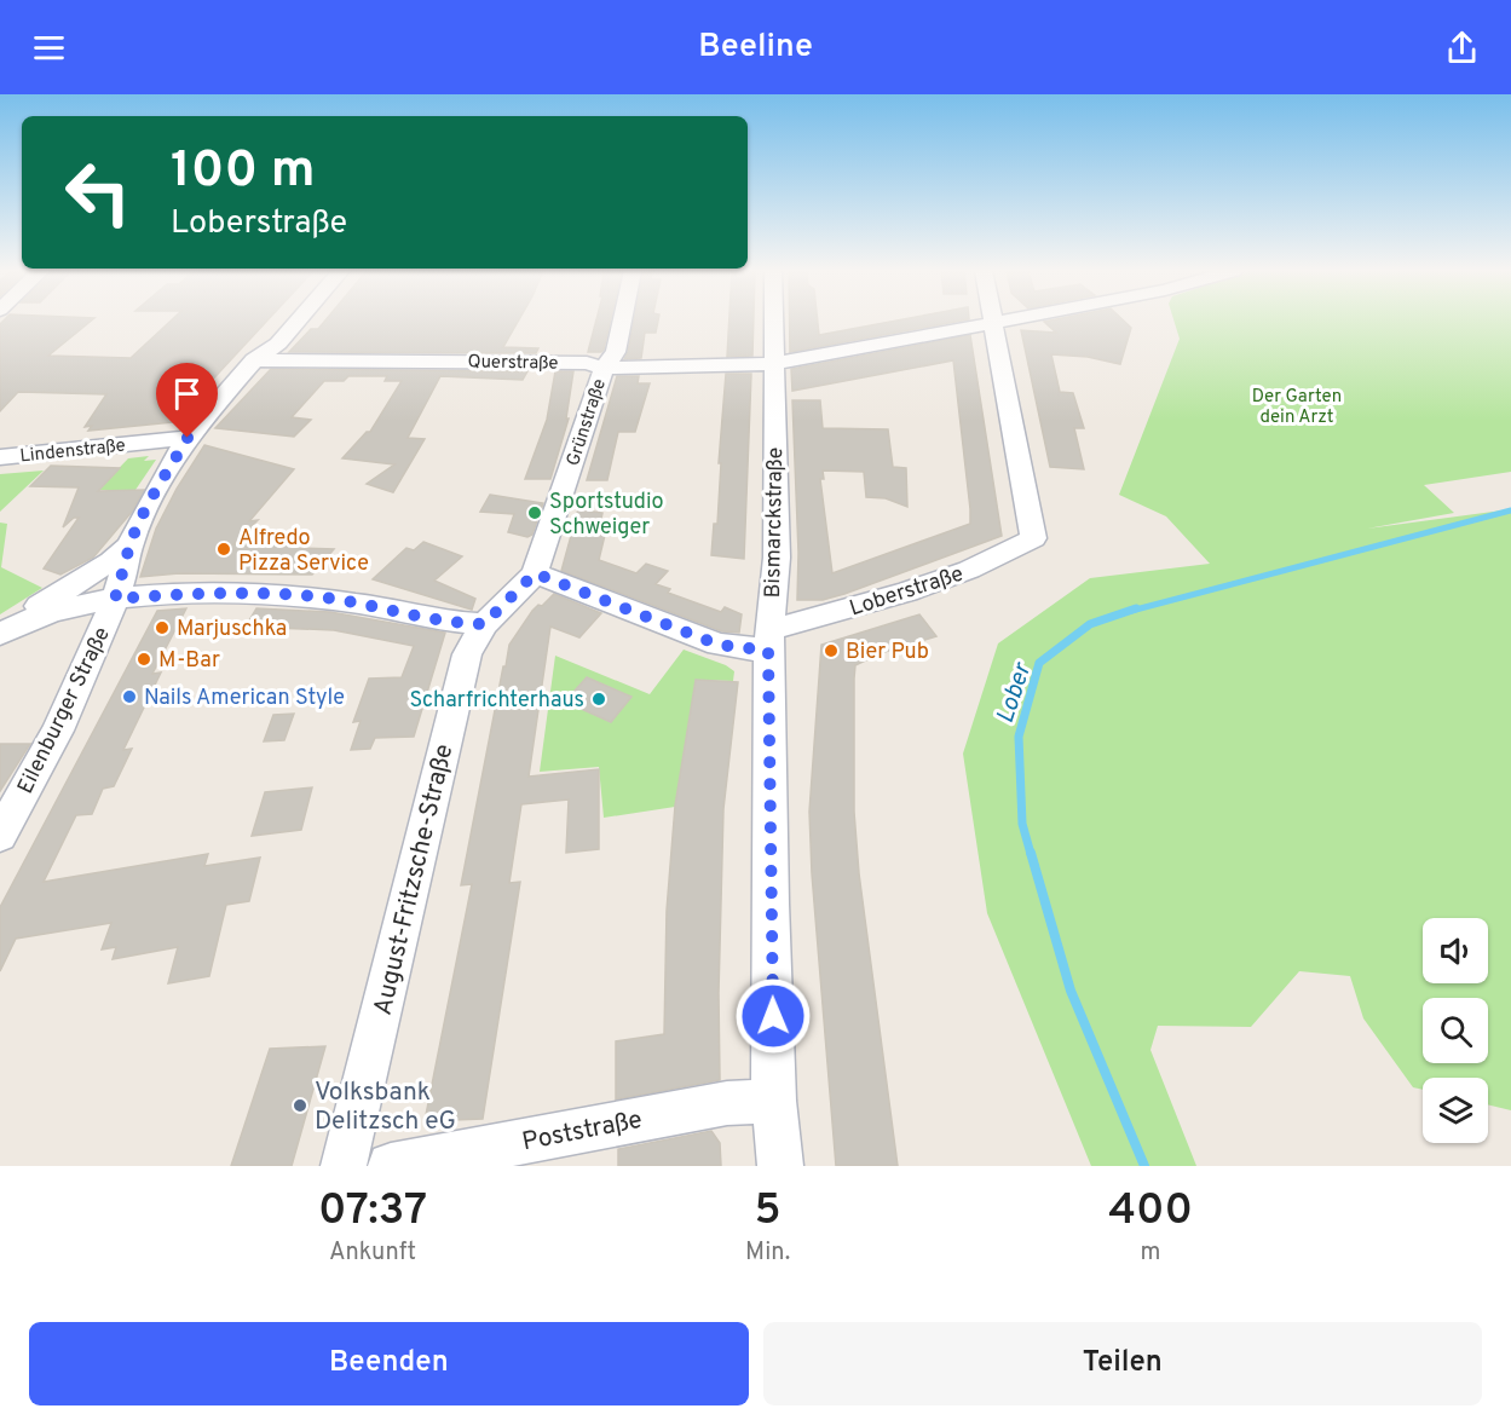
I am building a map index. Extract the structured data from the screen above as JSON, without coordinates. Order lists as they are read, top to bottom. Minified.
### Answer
{"streets":{"street":["Querstraße","Grünstraße","Lindenstraße","Bismarckstraße","Loberstraße","Eilenburger Straße","August-Fritzsche-Straße","Poststraße"]},"crossings":[["Querstraße","Grünstraße"],["Querstraße","Bismarckstraße"],["Querstraße","Loberstraße"],["Querstraße","Eilenburger Straße"],["Grünstraße","Loberstraße"],["Grünstraße","August-Fritzsche-Straße"],["Lindenstraße","Eilenburger Straße"],["Bismarckstraße","Loberstraße"],["Bismarckstraße","Poststraße"],["Loberstraße","August-Fritzsche-Straße"]],"water":["Lober"],"parks":["Der Garten dein Arzt"],"places":["Sportstudio Schweiger","Alfredo Pizza Service","Marjuschka","Bier Pub","M-Bar","Nails American Style","Scharfrichterhaus","Volksbank Delitzsch eG"],"page":{"header":"Beeline","turn":["100 m","Loberstraße"],"eta":["07:37","Ankunft","5","Min.","400","m"],"buttons":["Beenden","Teilen"]}}
